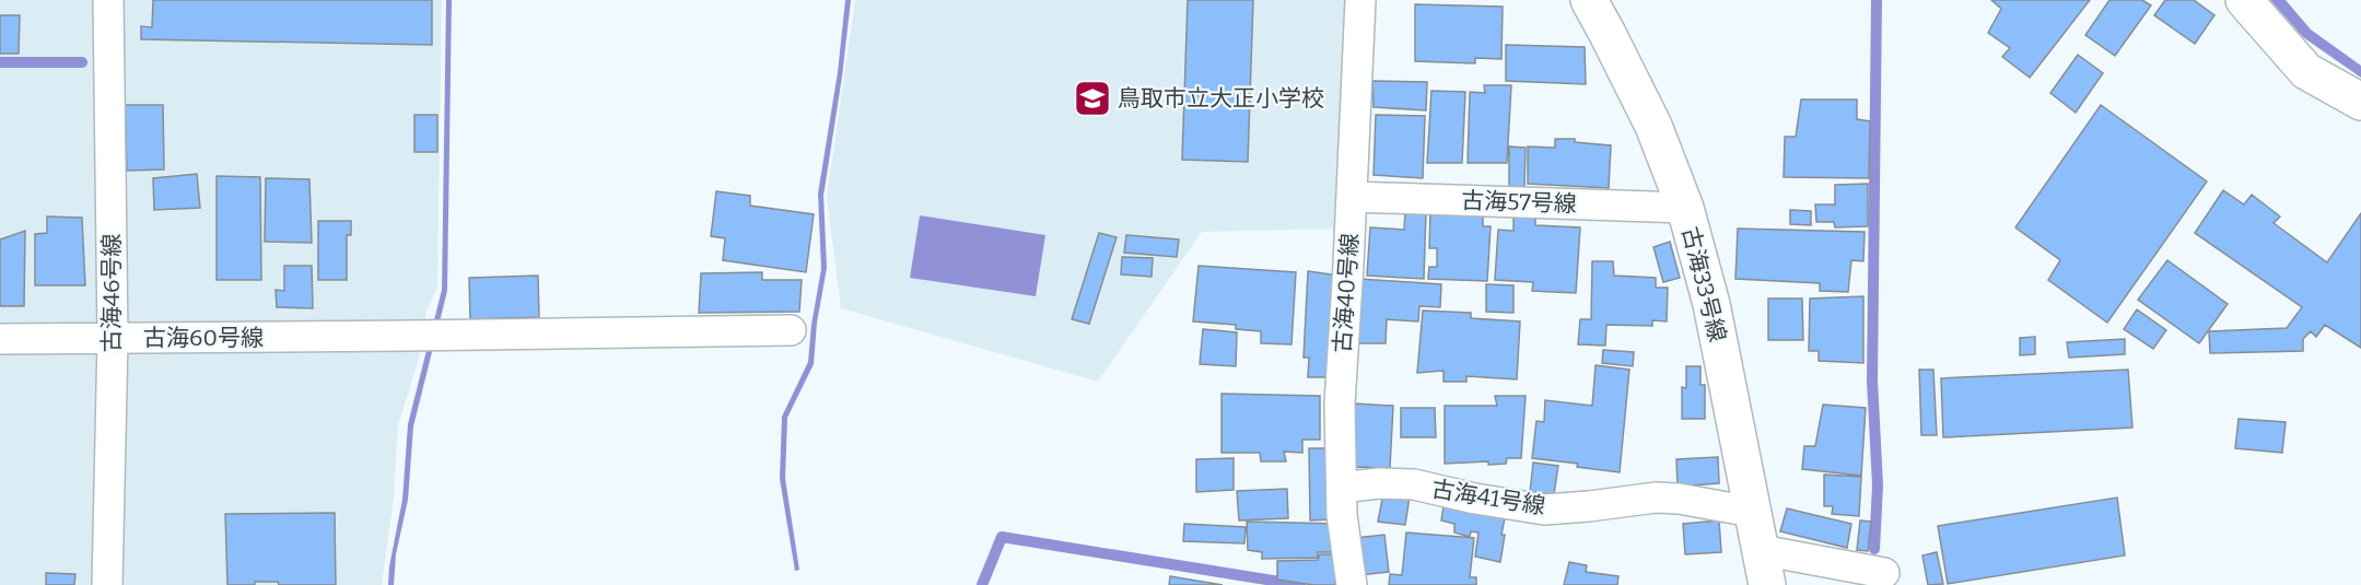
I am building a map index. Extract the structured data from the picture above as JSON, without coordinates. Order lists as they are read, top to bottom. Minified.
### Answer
{"streets":{"street":["古海57号線","古海33号線","古海46号線","古海40号線","古海60号線","古海41号線"]},"crossings":[["古海57号線","古海33号線"],["古海57号線","古海40号線"],["古海33号線","古海41号線"],["古海46号線","古海60号線"],["古海40号線","古海41号線"]],"places":{"school or university":["鳥取市立大正小学校"]}}
